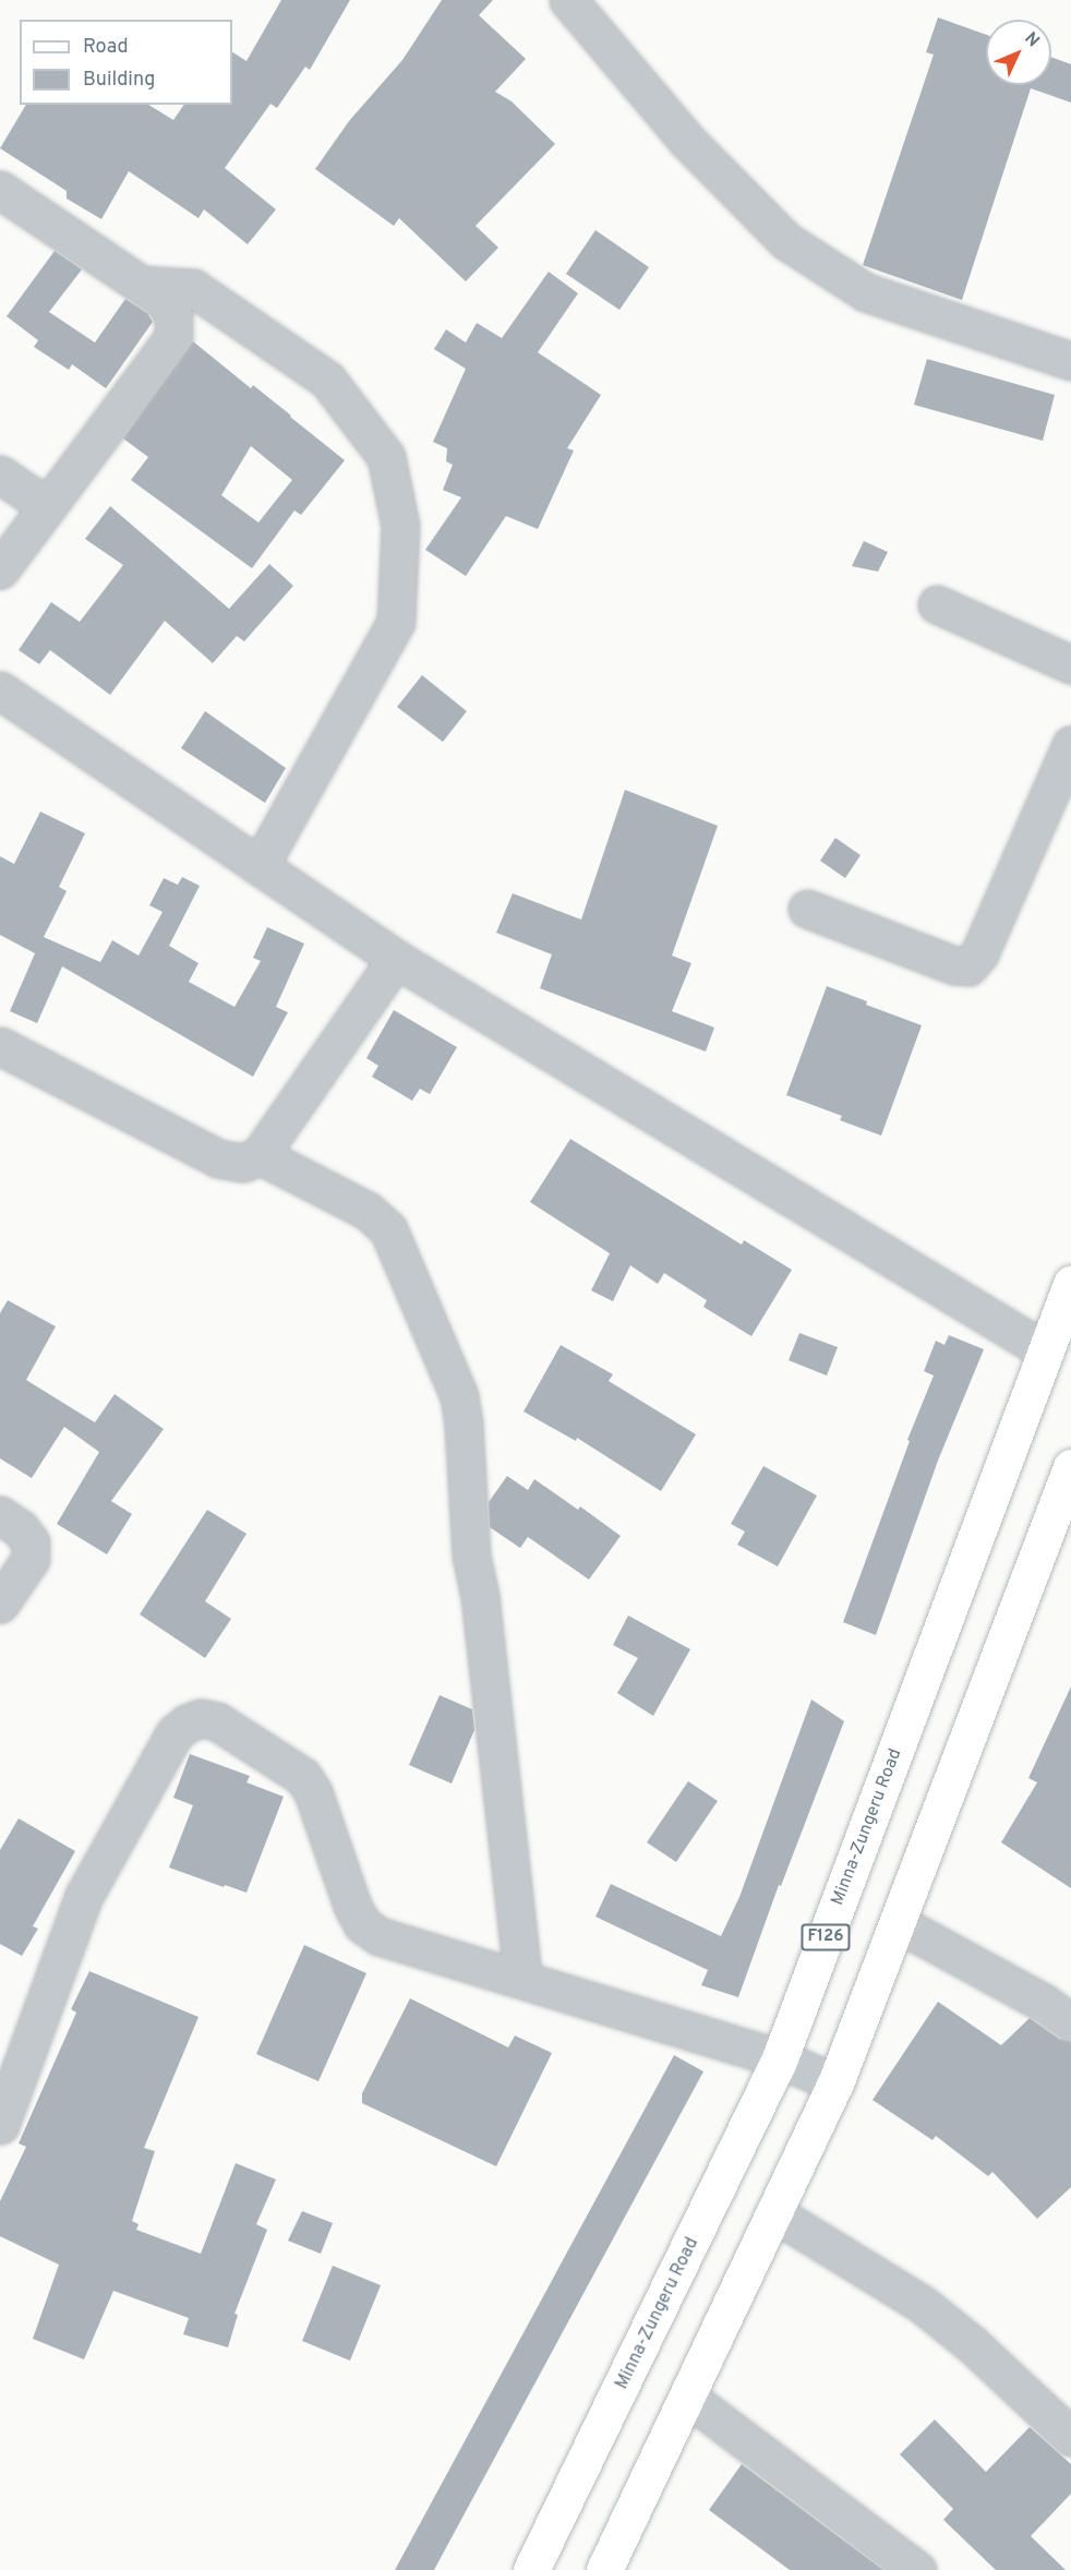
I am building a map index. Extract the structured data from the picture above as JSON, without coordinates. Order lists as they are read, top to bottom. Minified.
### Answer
{"streets":{"main road":["Minna-Zungeru Road","F126"]},"legend":["Road","Building"],"north":"top right"}
